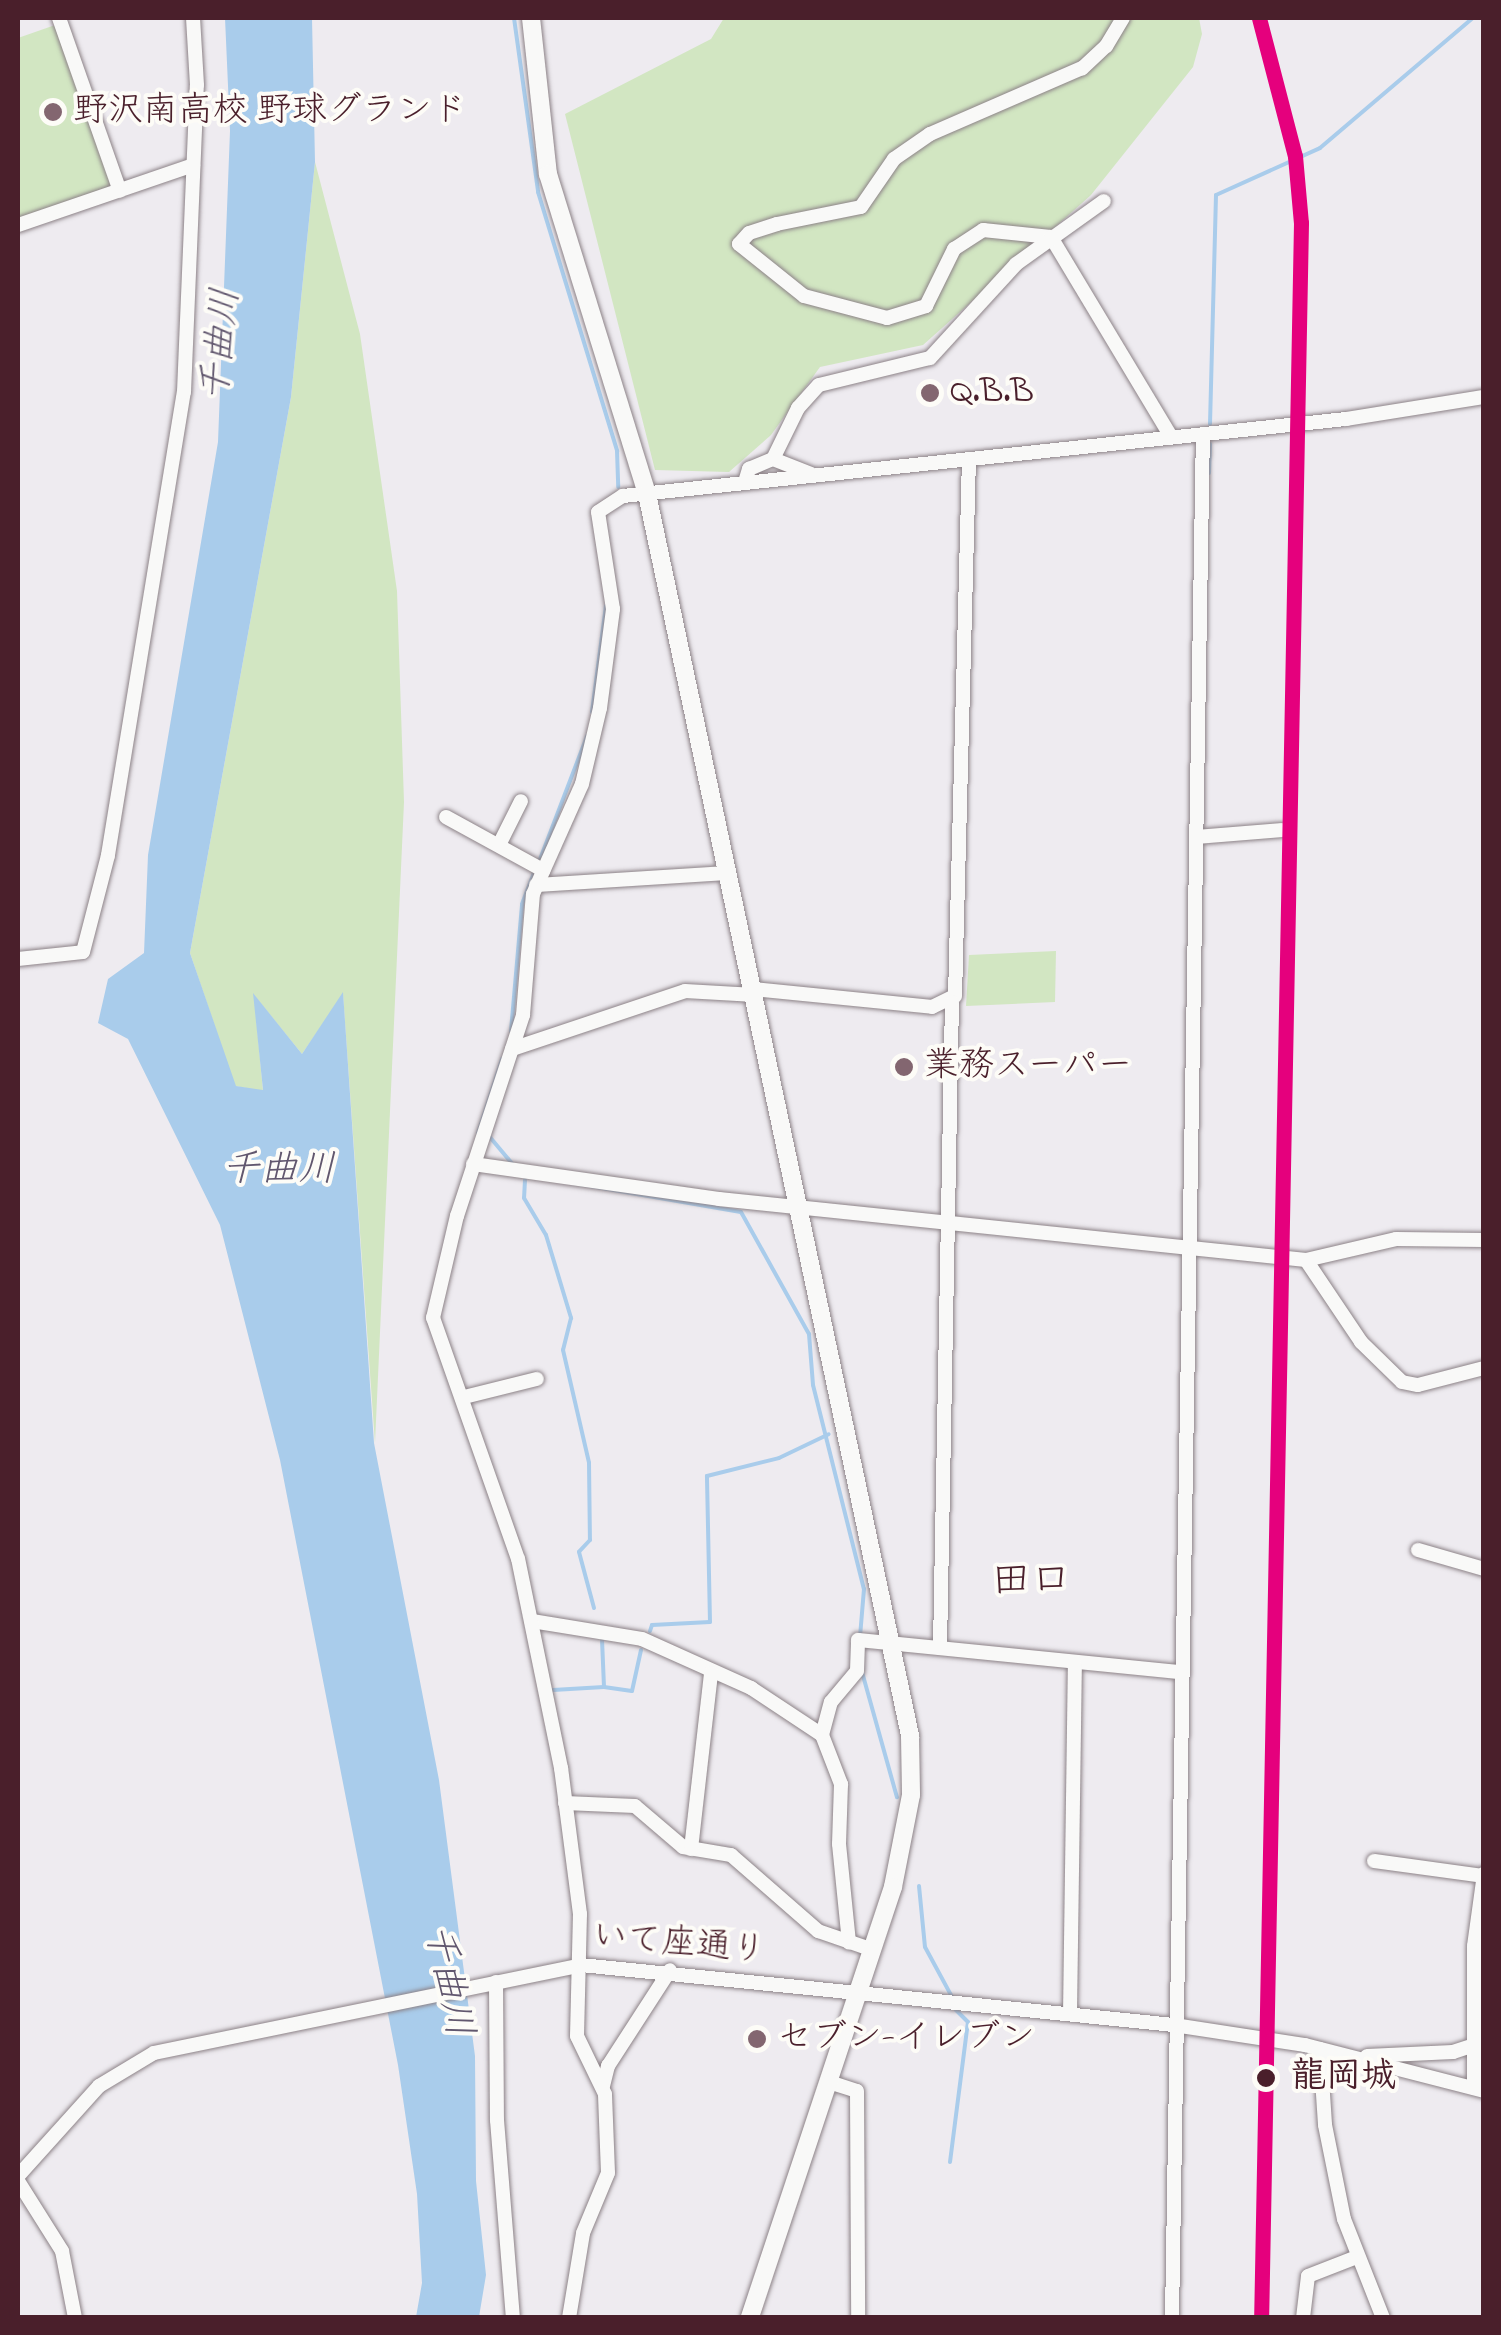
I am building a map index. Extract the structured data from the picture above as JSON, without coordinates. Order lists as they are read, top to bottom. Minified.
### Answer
{"streets":{"street":["いて座通り"]},"districts":["田口"],"water":["千曲川"],"places":["野沢南高校 野球グランド","Q.B.B","業務スーパー","セブン-イレブン","龍岡城"]}
